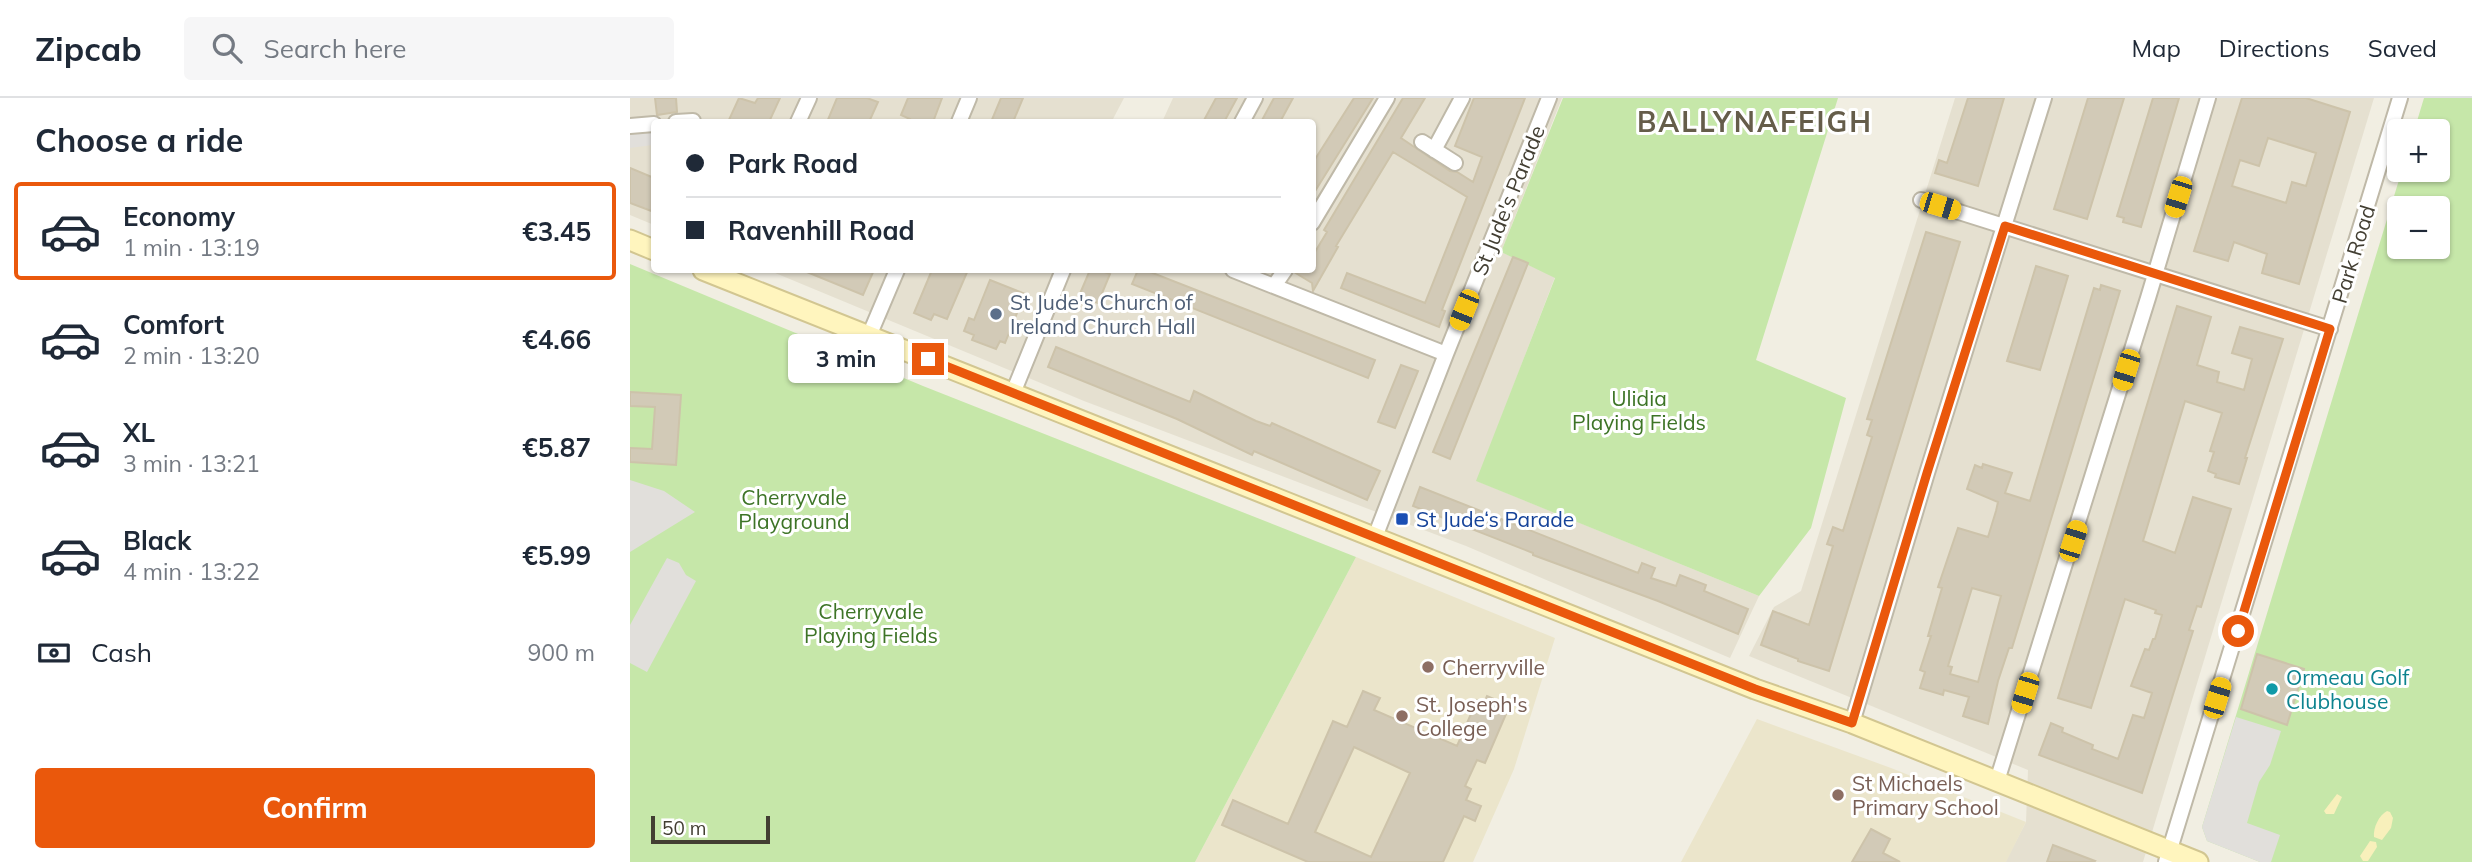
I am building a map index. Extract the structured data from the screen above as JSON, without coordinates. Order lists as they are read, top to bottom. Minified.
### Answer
{"streets":{"street":["St Jude's Parade","Park Road"]},"districts":["BALLYNAFEIGH"],"parks":["Ulidia Playing Fields","Cherryvale Playground","Cherryvale Playing Fields"],"places":{"other":["St Jude's Church of Ireland Church Hall","Cherryville","Ormeau Golf Clubhouse","St. Joseph's College","St Michaels Primary School"],"transit":["St Jude‘s Parade"]},"scale_bar":"50 m","page":{"header":"Zipcab","search":"Search here","nav":["Map","Directions","Saved"],"heading":"Choose a ride","map_buttons":["+","−"],"banner":["Park Road","Ravenhill Road"],"list":[{"name":"Economy","note":"1 min · 13:19","value":"€3.45"},{"name":"Comfort","note":"2 min · 13:20","value":"€4.66"},{"name":"XL","note":"3 min · 13:21","value":"€5.87"},{"name":"Black","note":"4 min · 13:22","value":"€5.99"}],"bubble":"3 min","pay":["Cash","900 m"],"buttons":"Confirm","scale":"50 m"}}
